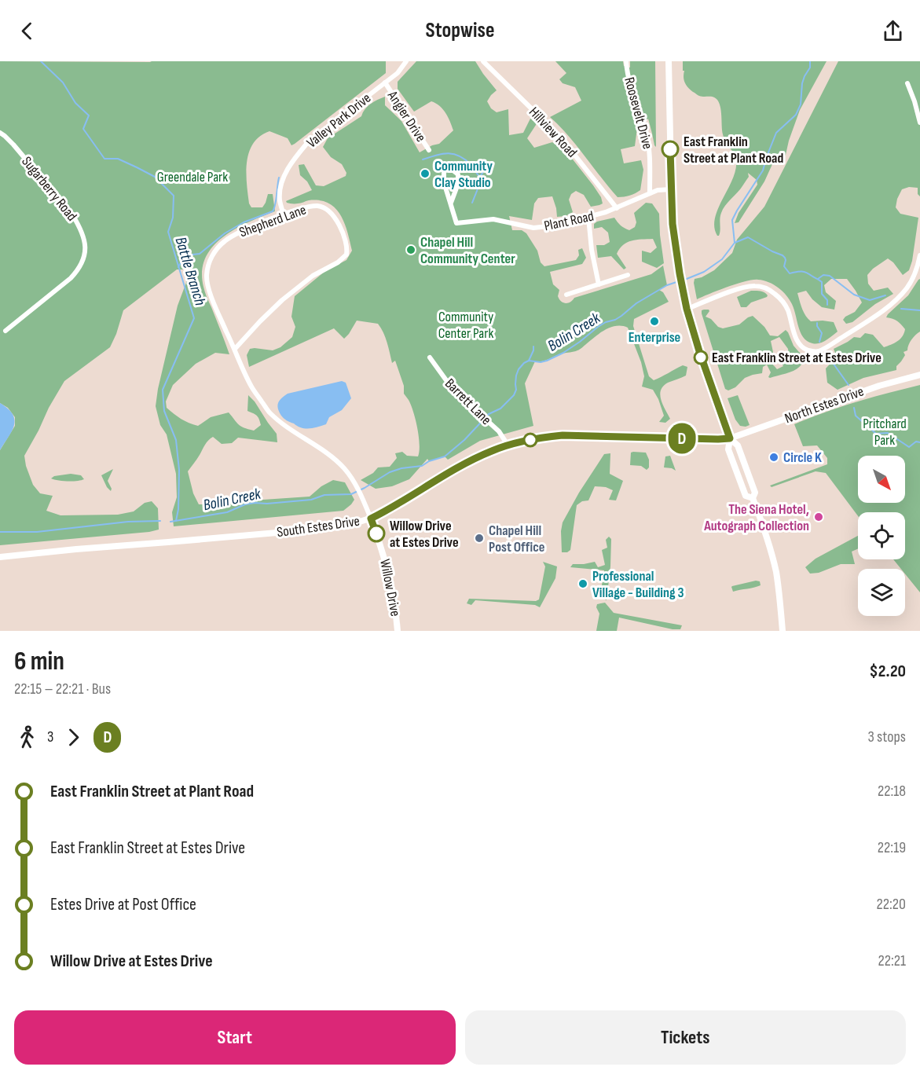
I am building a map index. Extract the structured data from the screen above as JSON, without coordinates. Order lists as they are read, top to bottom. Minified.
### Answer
{"streets":{"main road":["North Estes Drive","South Estes Drive","Willow Drive"],"street":["Roosevelt Drive","Angier Drive","Valley Park Drive","Hillview Road","Sugarberry Road","Shepherd Lane","Plant Road","Barrett Lane"]},"crossings":[["Roosevelt Drive","Plant Road"],["Angier Drive","Valley Park Drive"],["Valley Park Drive","Shepherd Lane"],["Hillview Road","Plant Road"],["Shepherd Lane","South Estes Drive"],["Shepherd Lane","Willow Drive"],["Barrett Lane","South Estes Drive"],["North Estes Drive","South Estes Drive"],["South Estes Drive","Willow Drive"]],"water":["Battle Branch","Bolin Creek"],"parks":["Greendale Park","Community Center Park","Pritchard Park"],"places":["East Franklin Street at Plant Road","Community Clay Studio","Chapel Hill Community Center","Enterprise","East Franklin Street at Estes Drive","Circle K","The Siena Hotel, Autograph Collection","Willow Drive at Estes Drive","Chapel Hill Post Office","Professional Village - Building 3"],"lines":["bus line D"],"north":"bottom right","page":{"header":"Stopwise","on_map":"D","heading":["6 min","22:15 – 22:21 · Bus","$2.20"],"legs":["3","D","3 stops"],"list":[{"name":"East Franklin Street at Plant Road","value":"22:18"},{"name":"East Franklin Street at Estes Drive","value":"22:19"},{"name":"Estes Drive at Post Office","value":"22:20"},{"name":"Willow Drive at Estes Drive","value":"22:21"}],"buttons":["Start","Tickets"]}}
